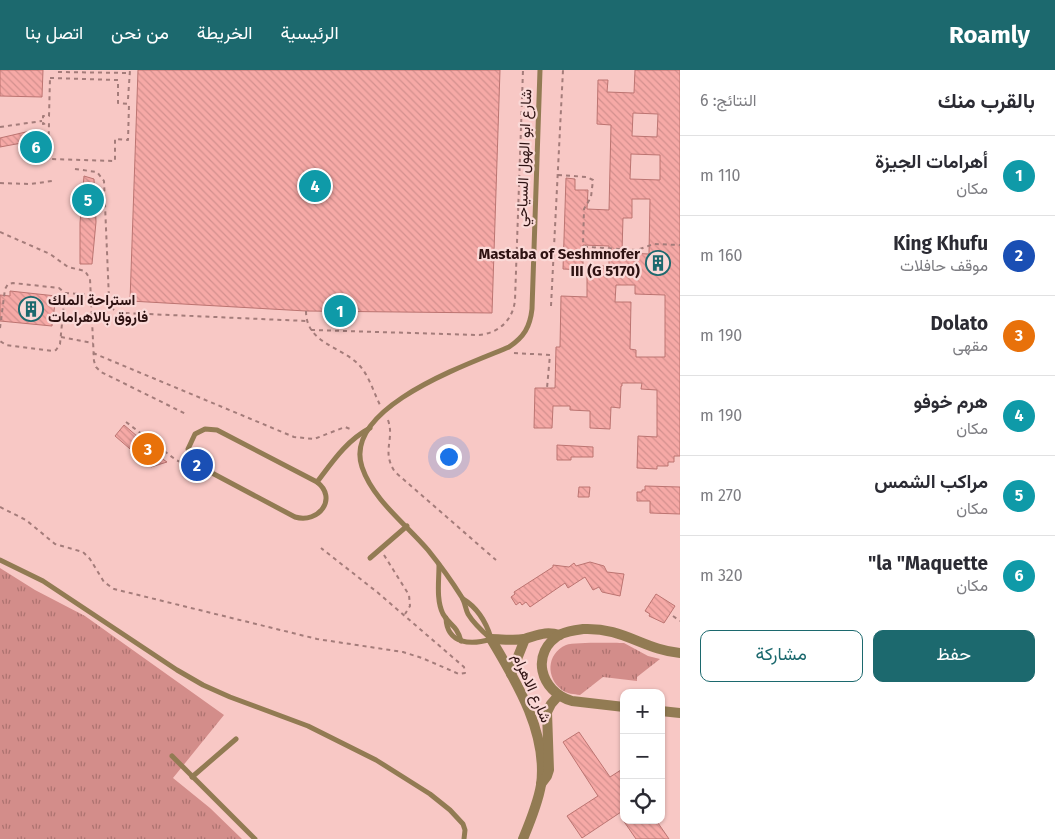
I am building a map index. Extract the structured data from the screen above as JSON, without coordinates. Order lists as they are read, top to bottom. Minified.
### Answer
{"streets":{"street":["شارع الاهرام"],"lane":["شارع ابو الهول السياحي"]},"crossings":[["شارع ابو الهول السياحي","شارع الاهرام"]],"places":{"building":["Mastaba of Seshmnofer III (G 5170)","استراحة الملك فاروق بالاهرامات"]},"page":{"header":"Roamly","nav":["الرئيسية","الخريطة","من نحن","اتصل بنا"],"heading":["بالقرب منك","النتائج: 6"],"pins":["6","4","5","1","3","2"],"list":[{"mark":"1","name":"أهرامات الجيزة","note":"مكان","value":"110 m"},{"mark":"2","name":"King Khufu","note":"موقف حافلات","value":"160 m"},{"mark":"3","name":"Dolato","note":"مقهى","value":"190 m"},{"mark":"4","name":"هرم خوفو","note":"مكان","value":"190 m"},{"mark":"5","name":"مراكب الشمس","note":"مكان","value":"270 m"},{"mark":"6","name":"la \"Maquette\"","note":"مكان","value":"320 m"}],"buttons":["حفظ","مشاركة"],"map_buttons":["+","−"]}}
